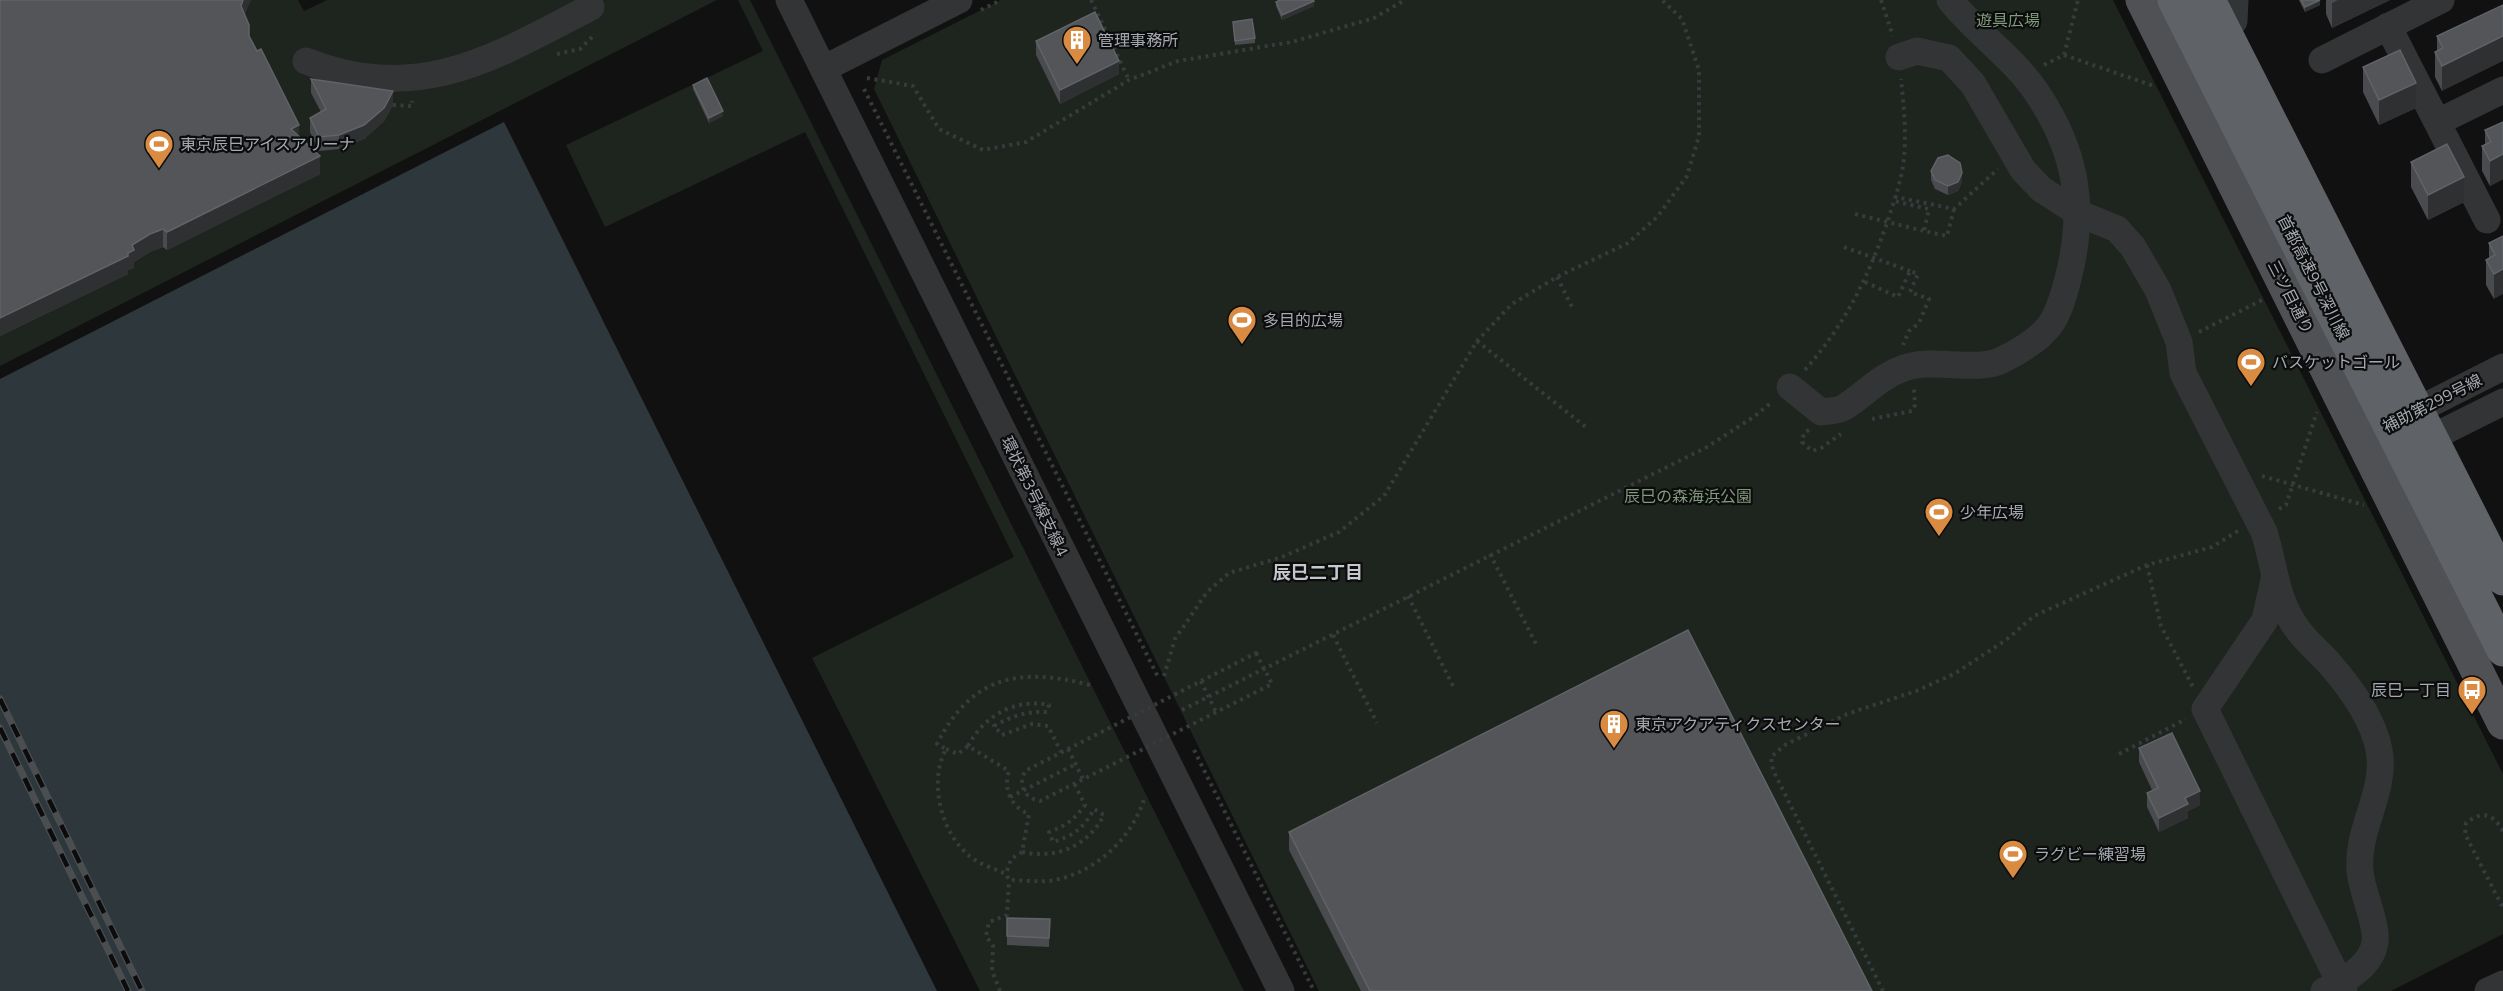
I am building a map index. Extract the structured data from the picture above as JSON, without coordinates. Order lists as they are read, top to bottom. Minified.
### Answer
{"streets":{"highway":["首都高速9号深川線"],"main road":["三ツ目通り"],"street":["補助第299号線","環状第3号線支線4"]},"crossings":[["三ツ目通り","補助第299号線"]],"districts":["辰巳二丁目"],"parks":["遊具広場","辰巳の森海浜公園"],"places":{"building":["管理事務所","東京アクアティクスセンター"],"sports":["東京辰巳アイスアリーナ","多目的広場","バスケットゴール","少年広場","ラグビー練習場"],"bus stop":["辰巳一丁目"]}}
